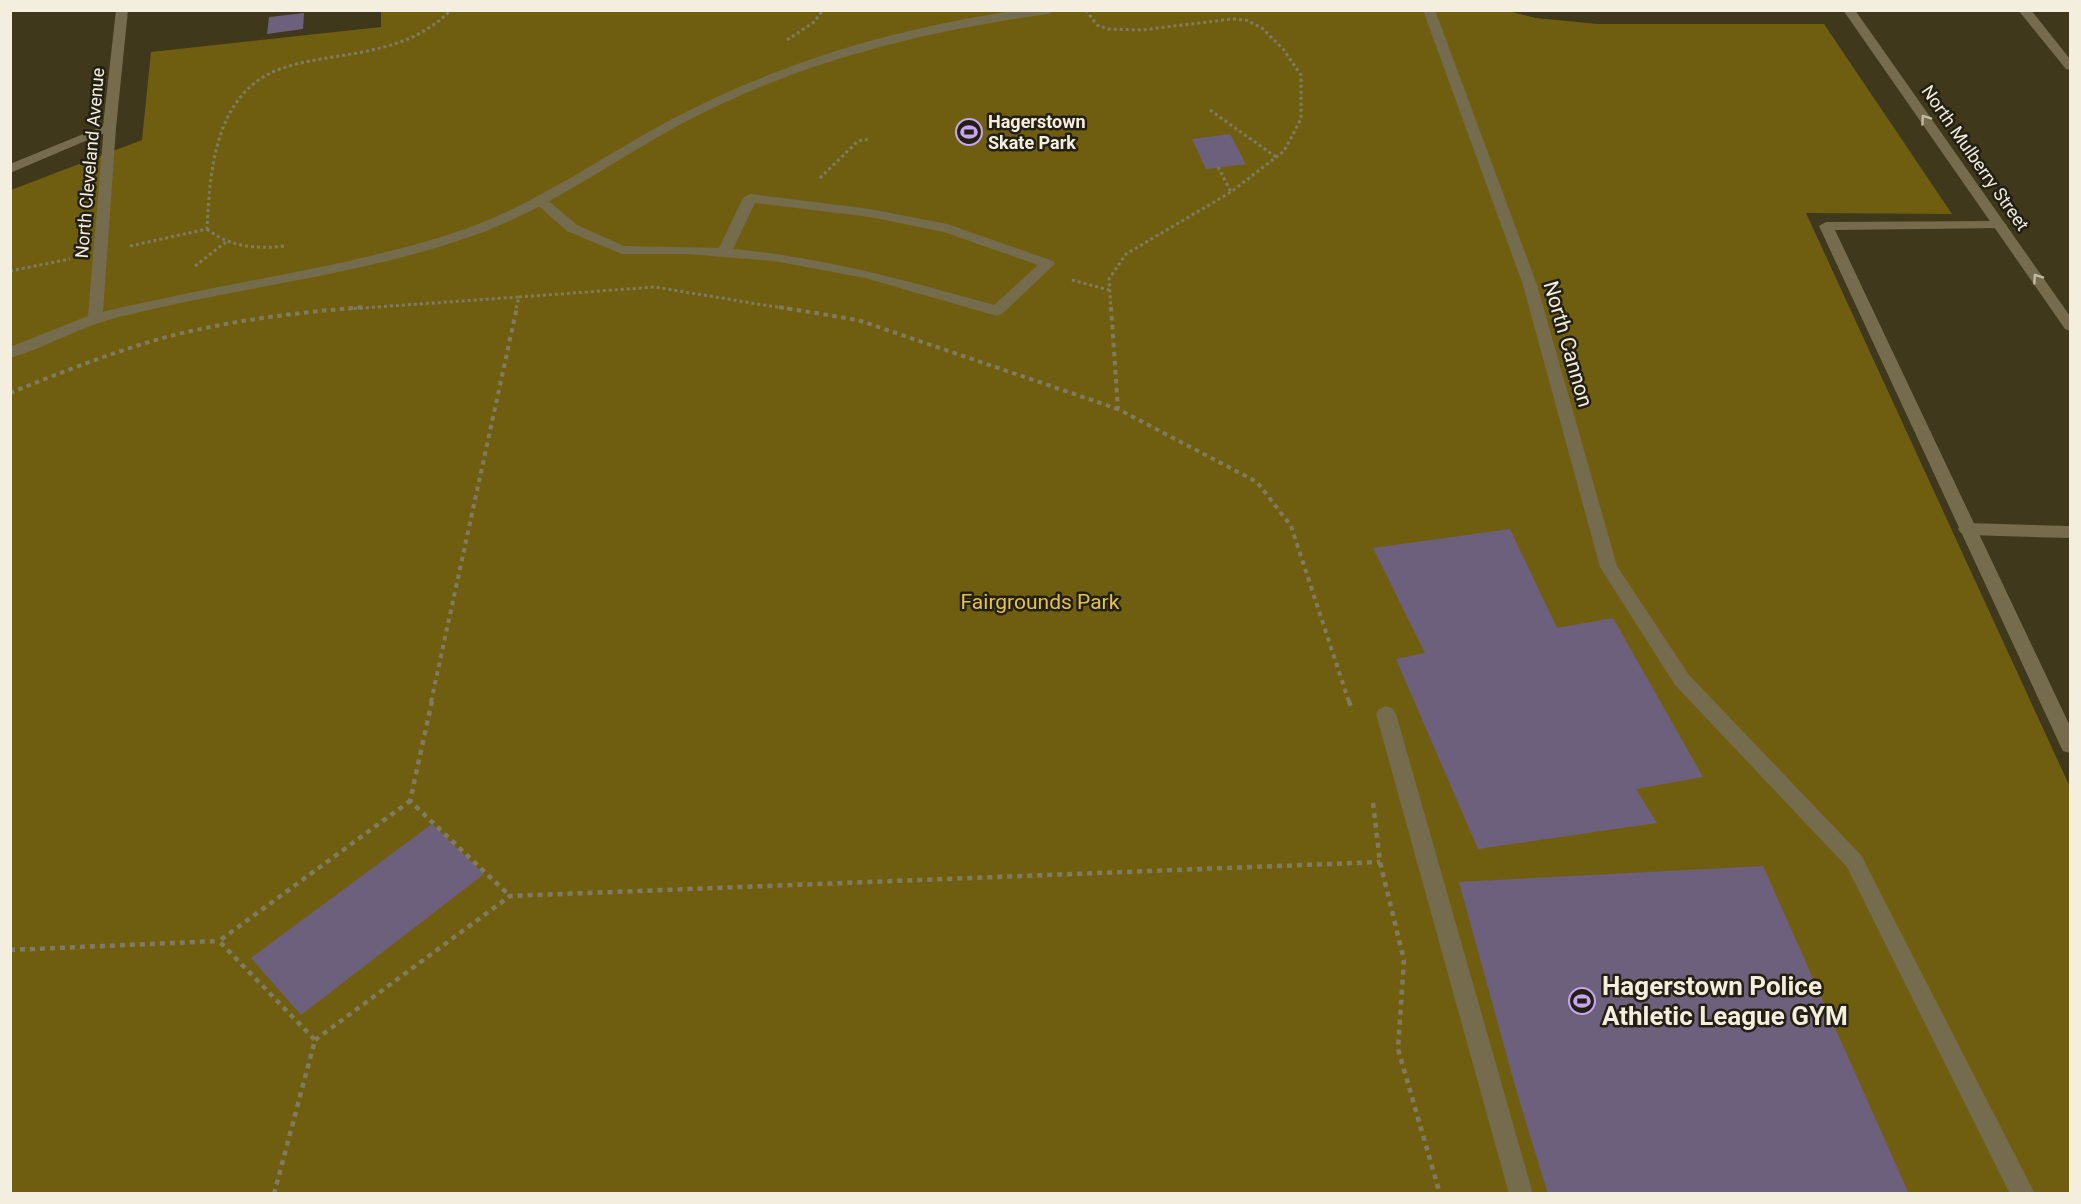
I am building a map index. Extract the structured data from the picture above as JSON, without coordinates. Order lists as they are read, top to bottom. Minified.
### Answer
{"streets":{"street":["North Mulberry Street","North Cleveland Avenue","North Cannon"]},"one_way":["North Mulberry Street"],"parks":["Fairgrounds Park"],"places":{"sports":["Hagerstown Skate Park","Hagerstown Police Athletic League GYM"]}}
